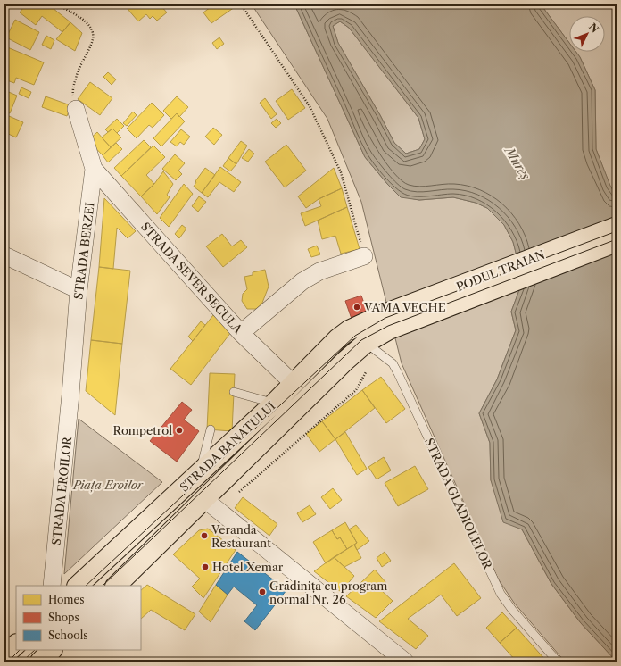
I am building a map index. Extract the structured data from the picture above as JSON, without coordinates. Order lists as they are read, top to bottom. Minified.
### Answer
{"streets":{"main road":["PODUL TRAIAN","STRADA BANATULUI"],"street":["STRADA BERZEI","STRADA SEVER SECULA","STRADA EROILOR"],"lane":["STRADA GLADIOLELOR"]},"crossings":[["STRADA BERZEI","STRADA SEVER SECULA"],["STRADA BERZEI","STRADA EROILOR"],["PODUL TRAIAN","STRADA BANATULUI"],["STRADA SEVER SECULA","STRADA BANATULUI"],["STRADA BANATULUI","STRADA GLADIOLELOR"]],"water":["Mureș"],"parks":["Piața Eroilor"],"places":["VAMA VECHE","Rompetrol","Veranda Restaurant","Hotel Xemar","Grădinița cu program normal Nr. 26"],"legend":["Homes","Shops","Schools"],"north":"top right"}
